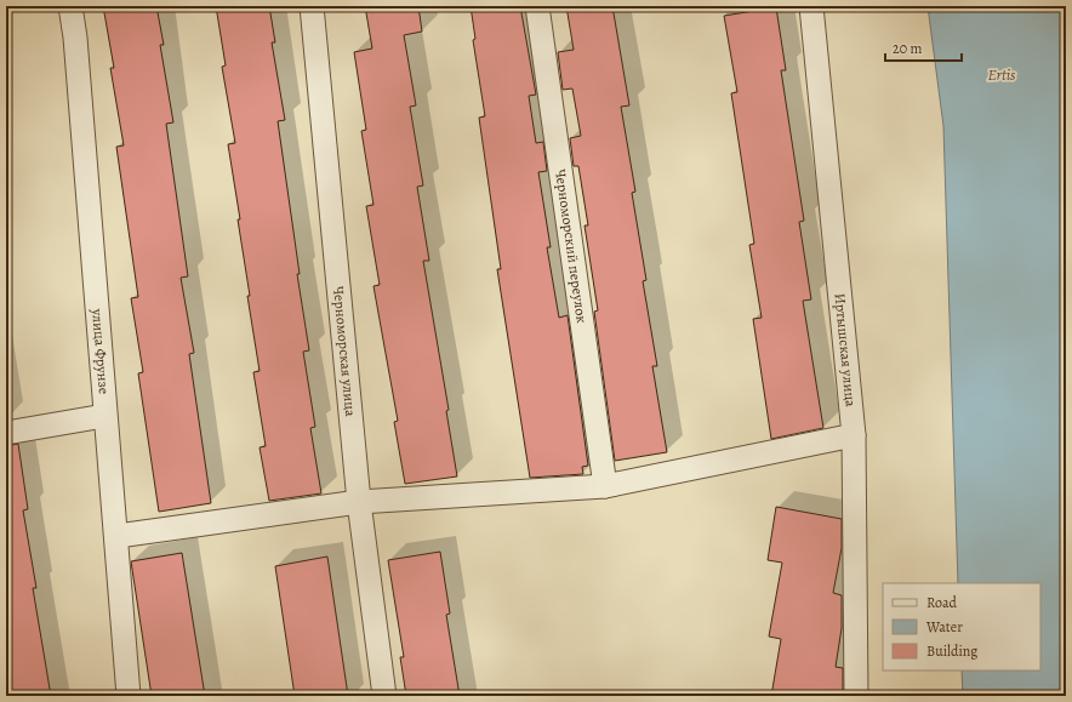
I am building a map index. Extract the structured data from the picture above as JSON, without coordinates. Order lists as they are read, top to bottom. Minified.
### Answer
{"streets":{"street":["Черноморский переулок","улица Фрунзе","Иртышская улица","Черноморская улица"]},"water":["Ertis"],"legend":["Road","Water","Building"],"scale_bar":"20 m"}
